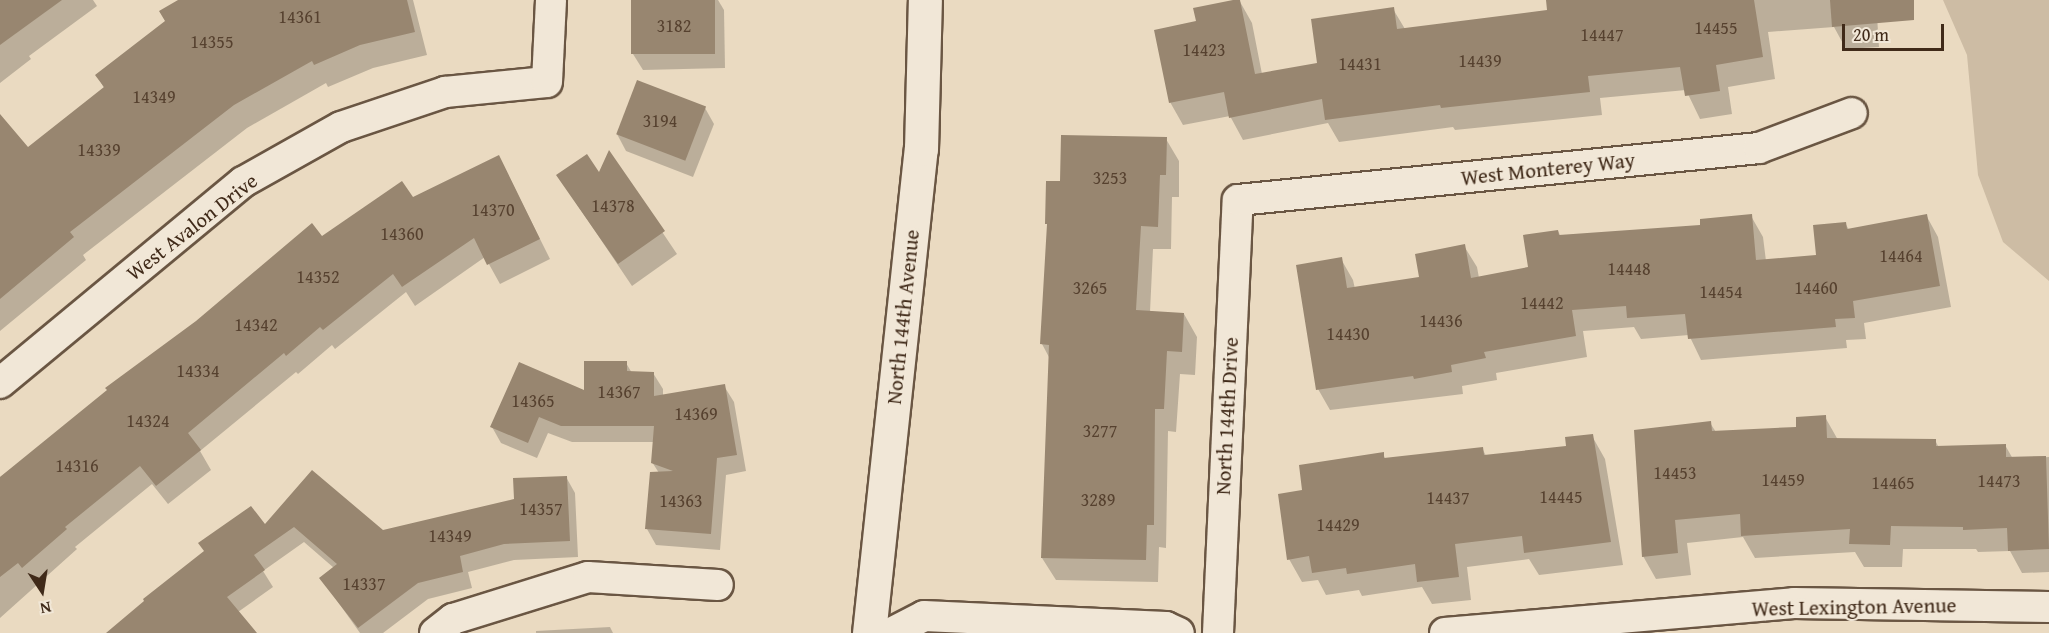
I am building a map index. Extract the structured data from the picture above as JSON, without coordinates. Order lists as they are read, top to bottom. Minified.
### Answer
{"streets":{"main road":["North 144th Avenue"],"street":["West Monterey Way","West Avalon Drive","North 144th Drive","West Lexington Avenue"]},"crossings":[["West Monterey Way","North 144th Drive"]],"house_numbers":["14361","3182","14455","14447","14355","14423","14439","14431","14349","3194","14339","3253","14378","14370","14360","14464","14448","14352","3265","14460","14454","14442","14436","14342","14430","14334","14367","14365","14369","14324","3277","14316","14453","14459","14473","14465","14445","14437","3289","14363","14357","14429","14349","14337"],"scale_bar":"20 m","north":"bottom"}
